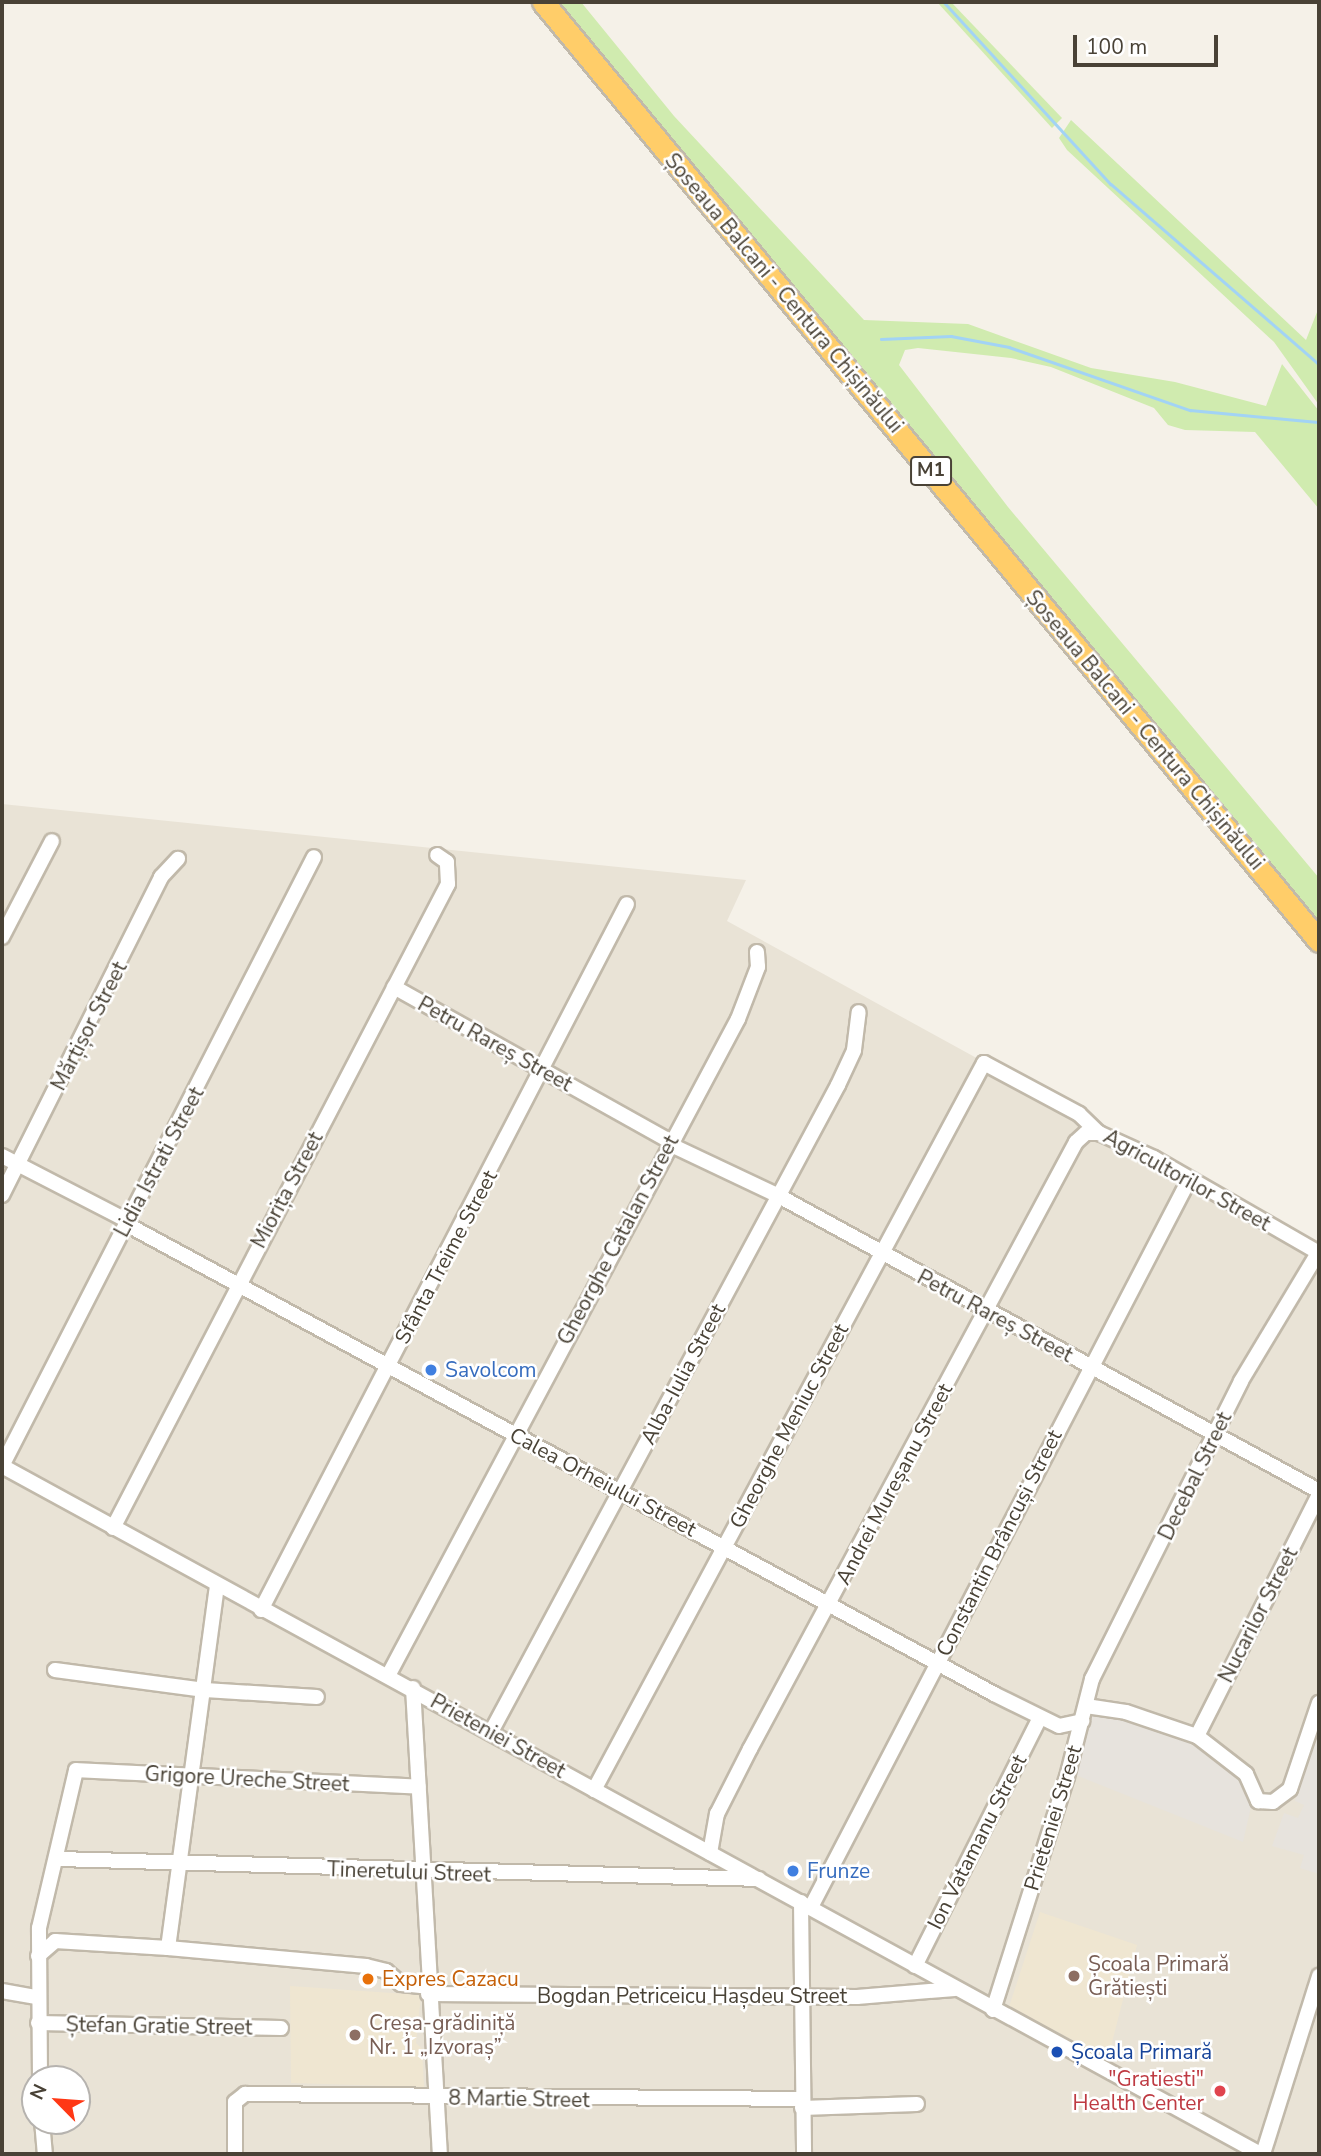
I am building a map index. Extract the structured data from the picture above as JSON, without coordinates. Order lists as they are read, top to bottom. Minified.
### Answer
{"streets":{"highway":["Șoseaua Balcani - Centura Chișinăului","M1"],"street":["Mărțișor Street","Petru Rareș Street","Lidia Istrati Street","Agricultorilor Street","Miorița Street","Gheorghe Catalan Street","Sfânta Treime Street","Alba-Iulia Street","Gheorghe Meniuc Street","Decebal Street","Calea Orheiului Street","Andrei Mureșanu Street","Constantin Brâncuși Street","Nucarilor Street","Prieteniei Street","Grigore Ureche Street","Ion Vatamanu Street","Tineretului Street","Bogdan Petriceicu Hașdeu Street","Ștefan Gratie Street","8 Martie Street"]},"crossings":[["Mărțișor Street","Calea Orheiului Street"],["Petru Rareș Street","Miorița Street"],["Petru Rareș Street","Gheorghe Catalan Street"],["Petru Rareș Street","Sfânta Treime Street"],["Petru Rareș Street","Alba-Iulia Street"],["Petru Rareș Street","Gheorghe Meniuc Street"],["Petru Rareș Street","Decebal Street"],["Petru Rareș Street","Andrei Mureșanu Street"],["Petru Rareș Street","Constantin Brâncuși Street"],["Petru Rareș Street","Nucarilor Street"],["Lidia Istrati Street","Calea Orheiului Street"],["Lidia Istrati Street","Prieteniei Street"],["Agricultorilor Street","Gheorghe Meniuc Street"],["Agricultorilor Street","Decebal Street"],["Agricultorilor Street","Andrei Mureșanu Street"],["Agricultorilor Street","Constantin Brâncuși Street"],["Miorița Street","Calea Orheiului Street"],["Miorița Street","Prieteniei Street"],["Gheorghe Catalan Street","Calea Orheiului Street"],["Gheorghe Catalan Street","Prieteniei Street"],["Sfânta Treime Street","Calea Orheiului Street"],["Sfânta Treime Street","Prieteniei Street"],["Alba-Iulia Street","Calea Orheiului Street"],["Alba-Iulia Street","Prieteniei Street"],["Gheorghe Meniuc Street","Calea Orheiului Street"],["Gheorghe Meniuc Street","Prieteniei Street"],["Decebal Street","Prieteniei Street"],["Calea Orheiului Street","Andrei Mureșanu Street"],["Calea Orheiului Street","Constantin Brâncuși Street"],["Calea Orheiului Street","Prieteniei Street"],["Calea Orheiului Street","Ion Vatamanu Street"],["Andrei Mureșanu Street","Prieteniei Street"],["Constantin Brâncuși Street","Prieteniei Street"],["Prieteniei Street","Ion Vatamanu Street"],["Prieteniei Street","Tineretului Street"],["Prieteniei Street","Bogdan Petriceicu Hașdeu Street"],["Grigore Ureche Street","Ștefan Gratie Street"],["Tineretului Street","Ștefan Gratie Street"],["Bogdan Petriceicu Hașdeu Street","Ștefan Gratie Street"]],"places":["Savolcom","Frunze","Școala Primară Grătiești","Expres Cazacu","Creșa-grădiniță Nr. 1 „Izvoraș”","Școala Primară","\"Gratiesti\" Health Center"],"scale_bar":"100 m","north":"top left"}
